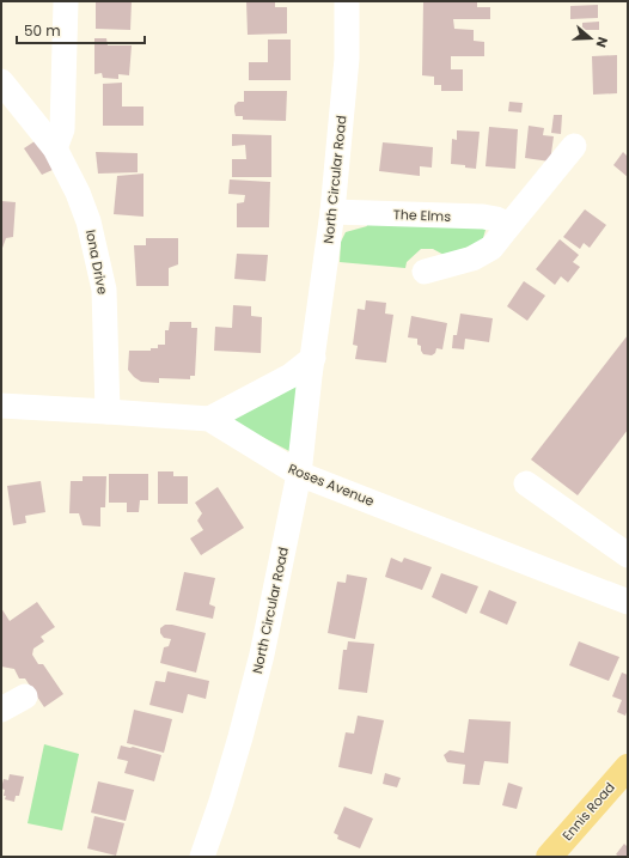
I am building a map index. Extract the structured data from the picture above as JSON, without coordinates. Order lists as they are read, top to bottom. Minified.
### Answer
{"streets":{"main road":["Ennis Road"],"street":["North Circular Road","The Elms","Iona Drive","Roses Avenue"]},"crossings":[["North Circular Road","The Elms"],["North Circular Road","Roses Avenue"],["Iona Drive","Roses Avenue"]],"scale_bar":"50 m","north":"right"}
